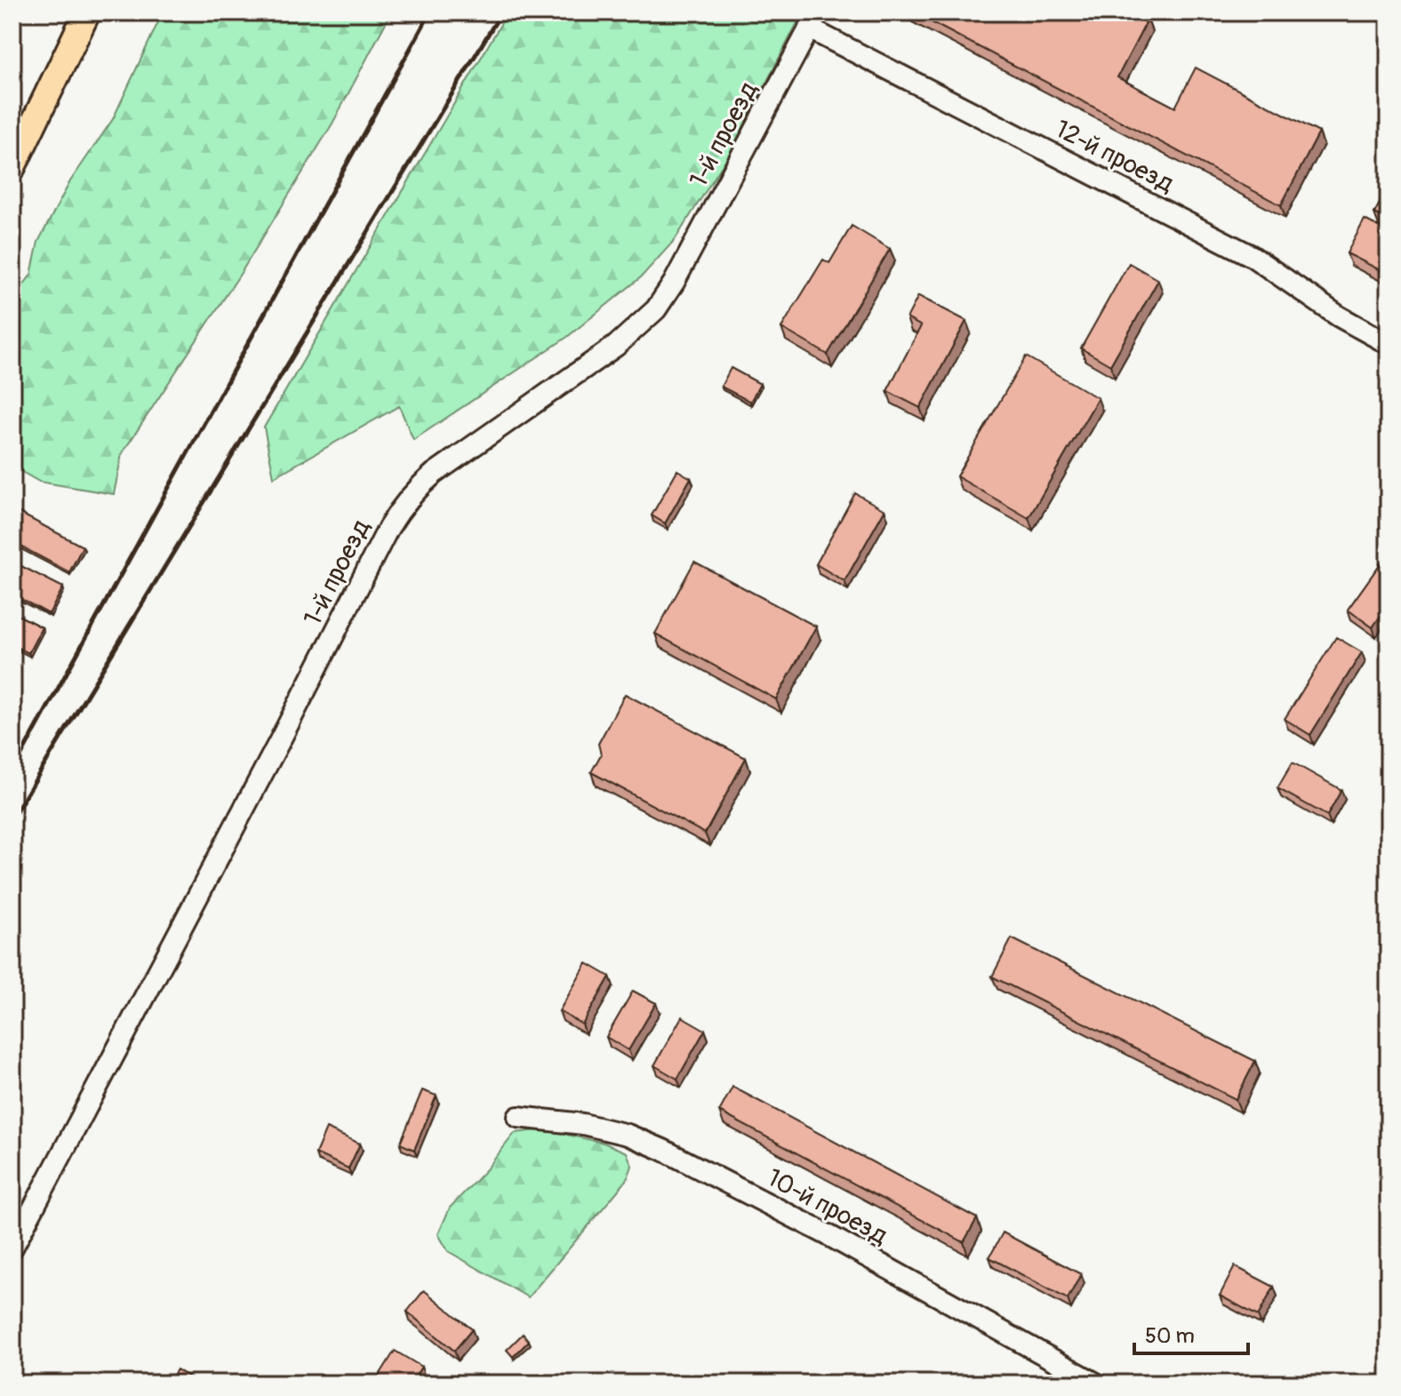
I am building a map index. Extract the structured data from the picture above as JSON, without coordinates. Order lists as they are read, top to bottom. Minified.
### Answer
{"streets":{"street":["1-й проезд","12-й проезд","10-й проезд"]},"crossings":[["1-й проезд","12-й проезд"]],"scale_bar":"50 m"}
